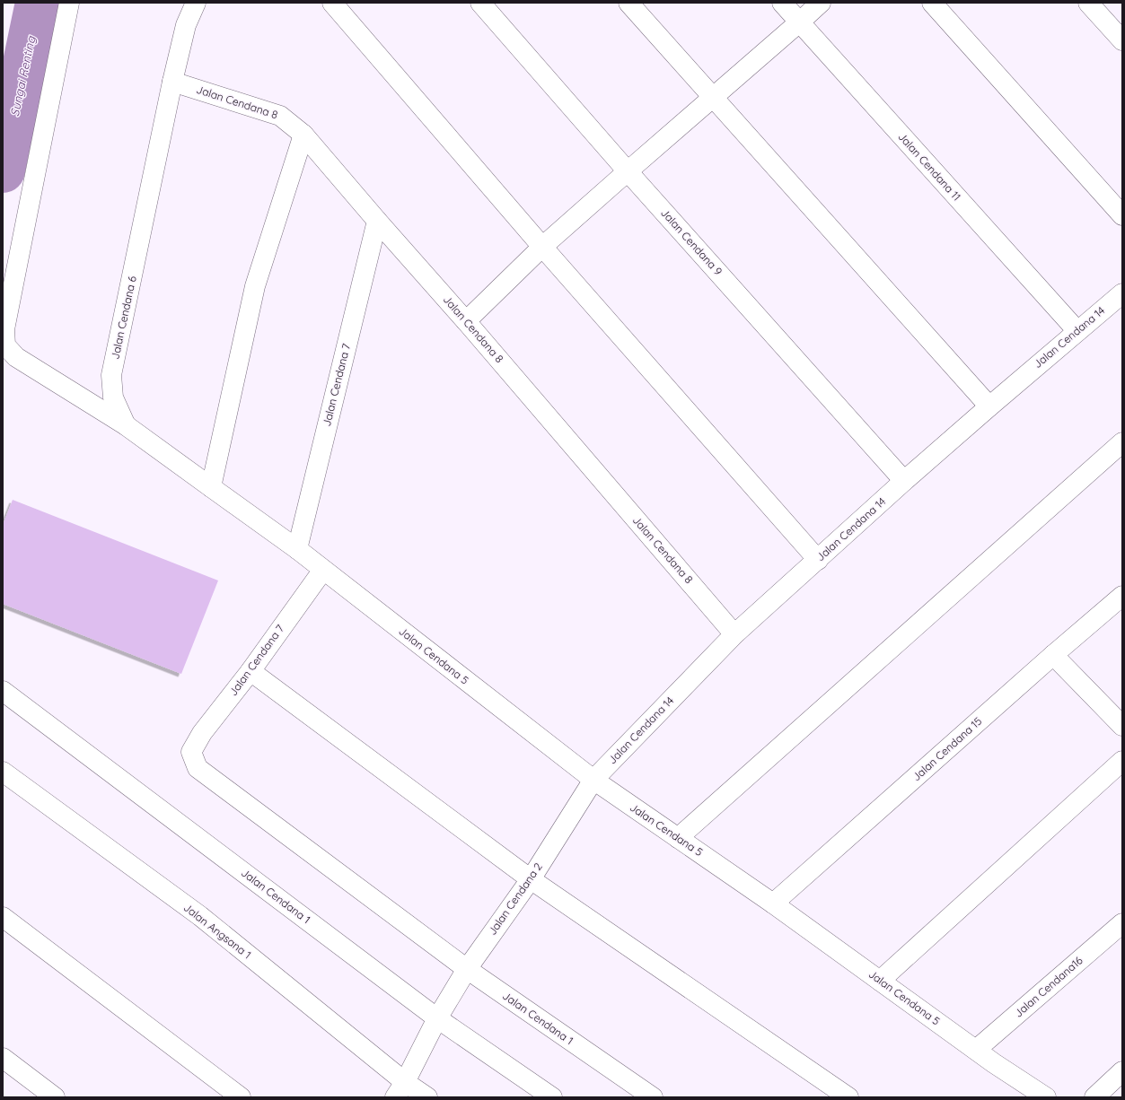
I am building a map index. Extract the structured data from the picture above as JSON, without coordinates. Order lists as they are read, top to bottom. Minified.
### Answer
{"streets":{"street":["Jalan Cendana 8","Jalan Cendana 11","Jalan Cendana 9","Jalan Cendana 6","Jalan Cendana 14","Jalan Cendana 7","Jalan Cendana 5","Jalan Cendana 15","Jalan Cendana 1","Jalan Cendana 2","Jalan Angsana 1","Jalan Cendana16"]},"crossings":[["Jalan Cendana 8","Jalan Cendana 6"],["Jalan Cendana 8","Jalan Cendana 14"],["Jalan Cendana 8","Jalan Cendana 7"],["Jalan Cendana 11","Jalan Cendana 14"],["Jalan Cendana 9","Jalan Cendana 14"],["Jalan Cendana 6","Jalan Cendana 7"],["Jalan Cendana 6","Jalan Cendana 5"],["Jalan Cendana 14","Jalan Cendana 5"],["Jalan Cendana 14","Jalan Cendana 2"],["Jalan Cendana 7","Jalan Cendana 5"],["Jalan Cendana 7","Jalan Cendana 1"],["Jalan Cendana 5","Jalan Cendana 15"],["Jalan Cendana 5","Jalan Cendana 2"],["Jalan Cendana 5","Jalan Cendana16"],["Jalan Cendana 1","Jalan Cendana 2"],["Jalan Cendana 2","Jalan Angsana 1"]],"water":["Sungai Renting"]}
